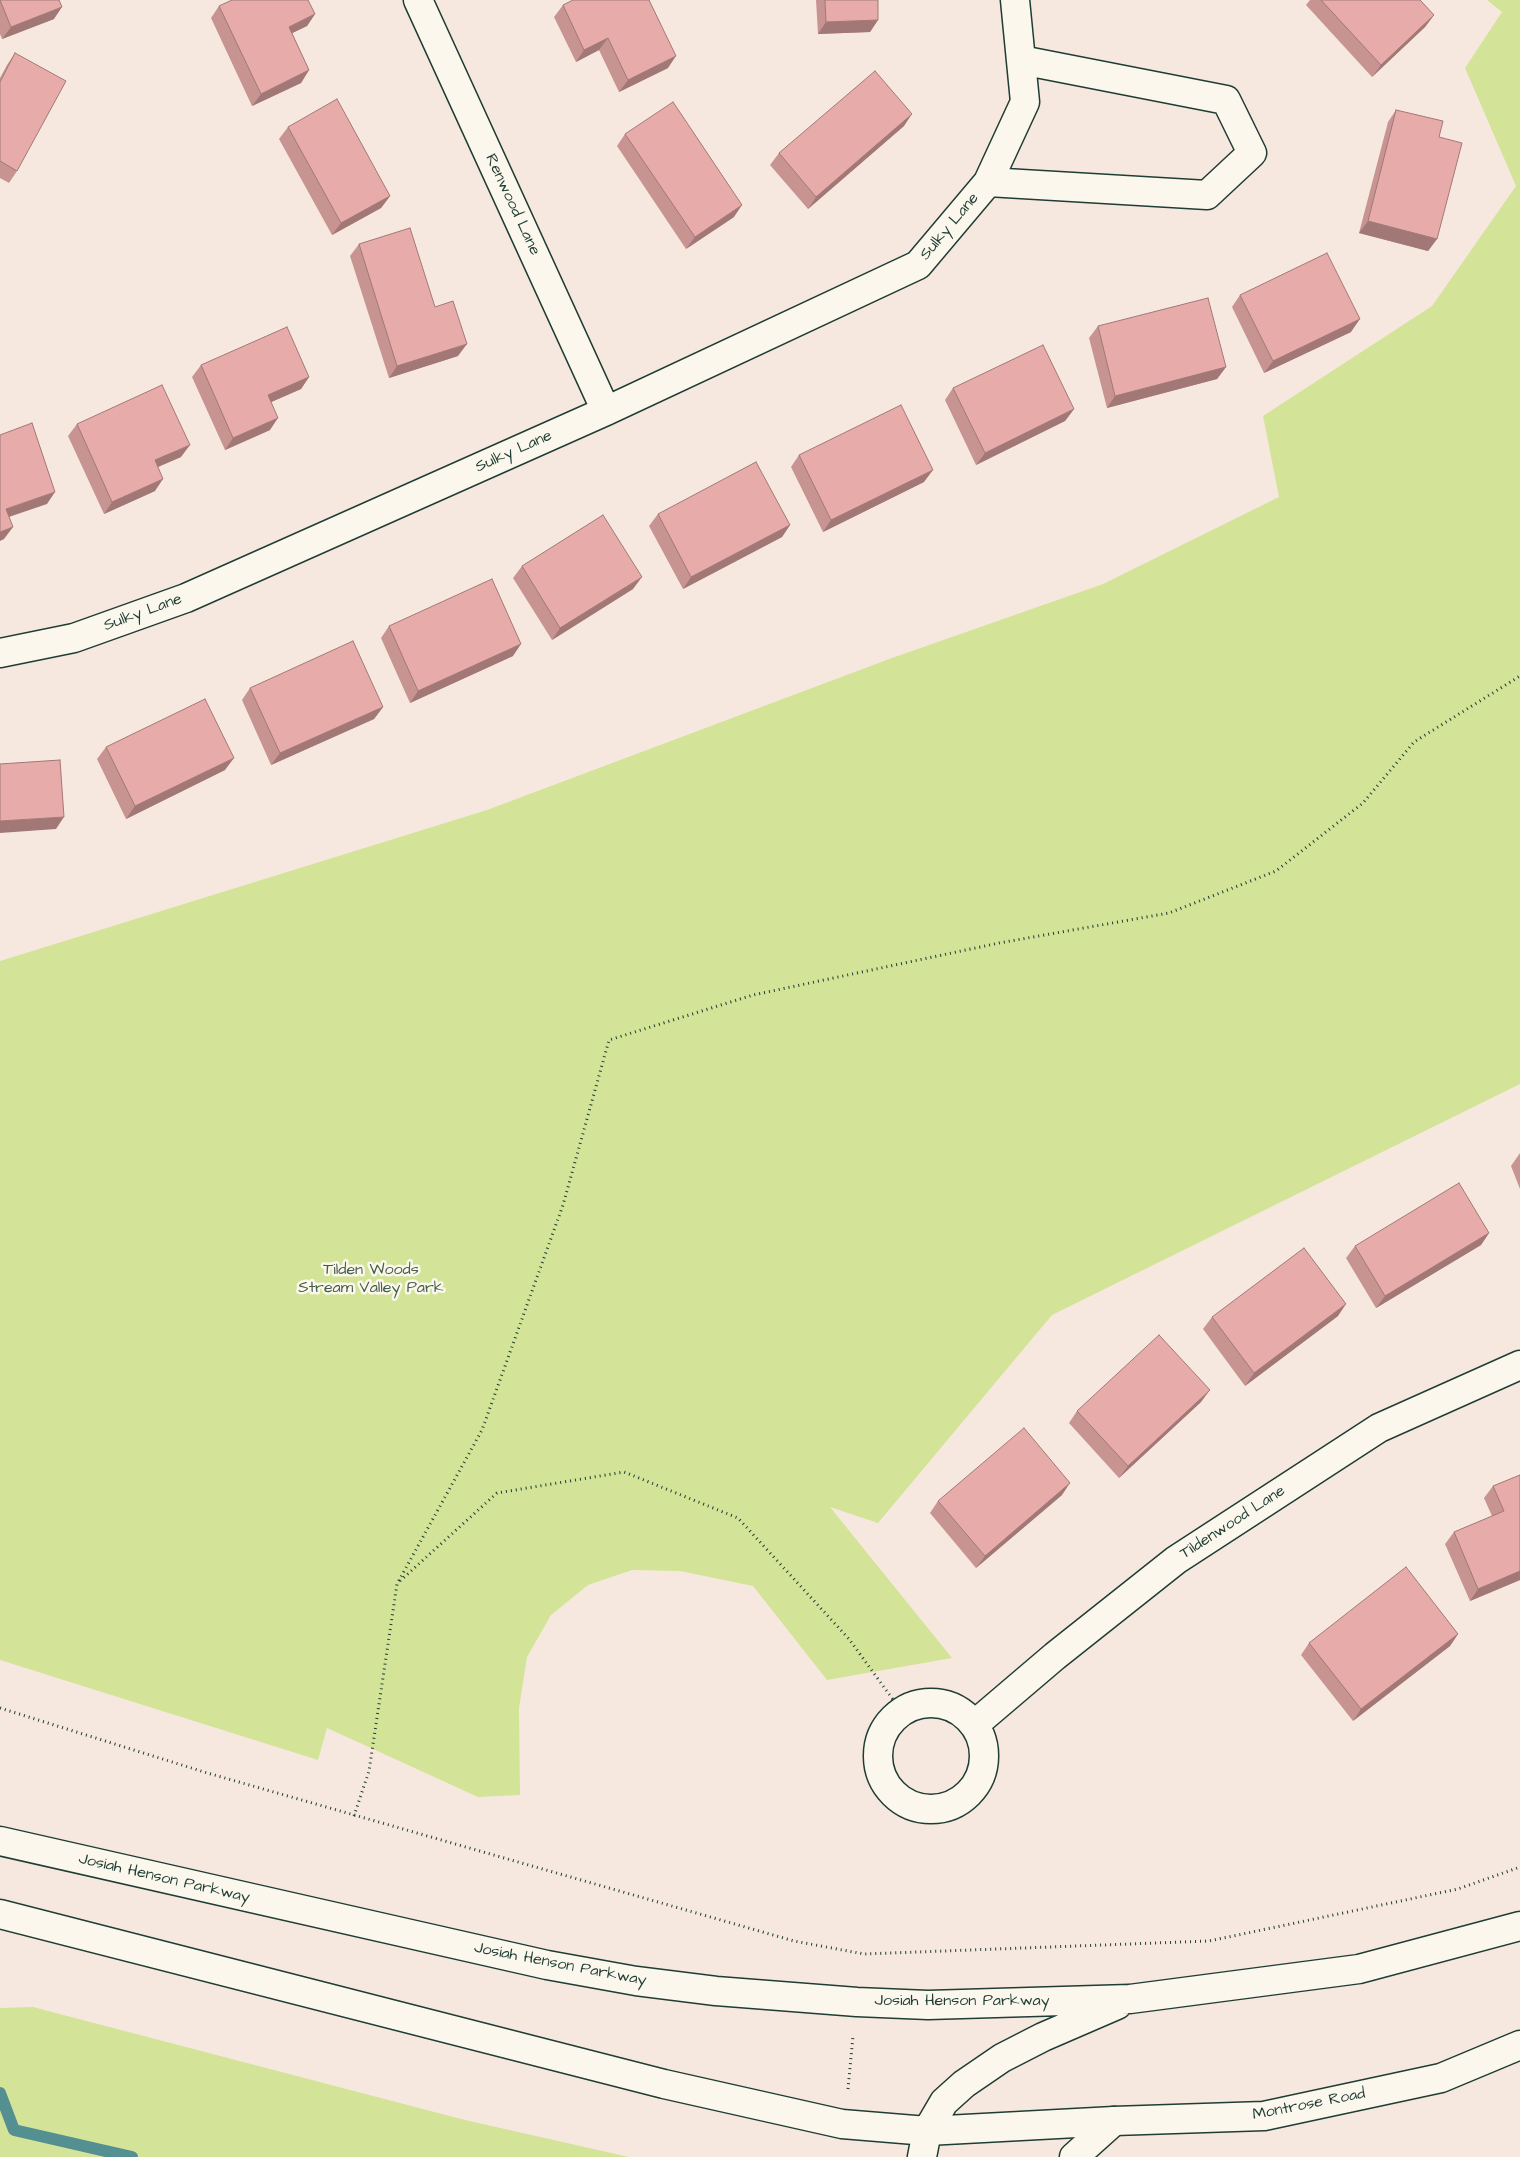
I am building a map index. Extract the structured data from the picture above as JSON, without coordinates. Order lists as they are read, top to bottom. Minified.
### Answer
{"streets":{"street":["Renwood Lane","Sulky Lane","Tildenwood Lane","Josiah Henson Parkway","Montrose Road"]},"crossings":[["Renwood Lane","Sulky Lane"]],"parks":["Tilden Woods Stream Valley Park"]}
